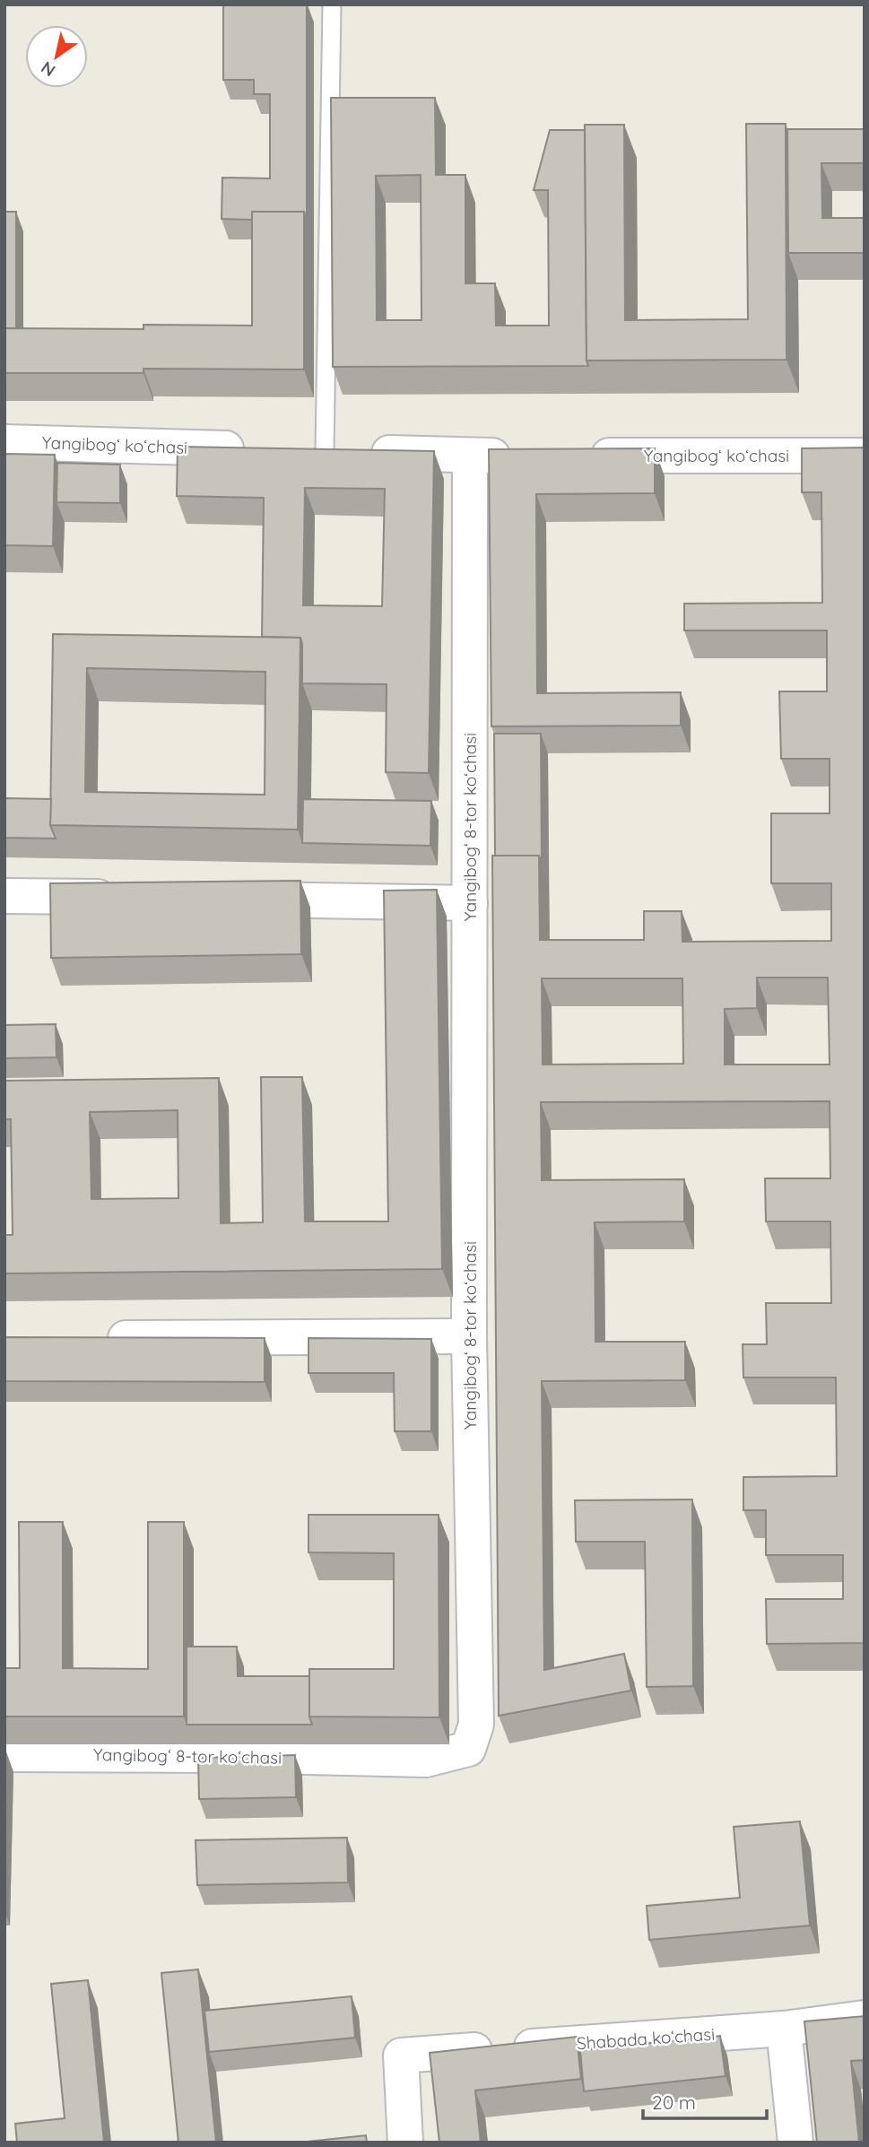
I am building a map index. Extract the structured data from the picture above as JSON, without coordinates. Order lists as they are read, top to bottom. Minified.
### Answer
{"streets":{"street":["Yangibogʻ koʻchasi","Yangibogʻ 8-tor koʻchasi","Shabada koʻchasi"]},"scale_bar":"20 m","north":"bottom left"}
